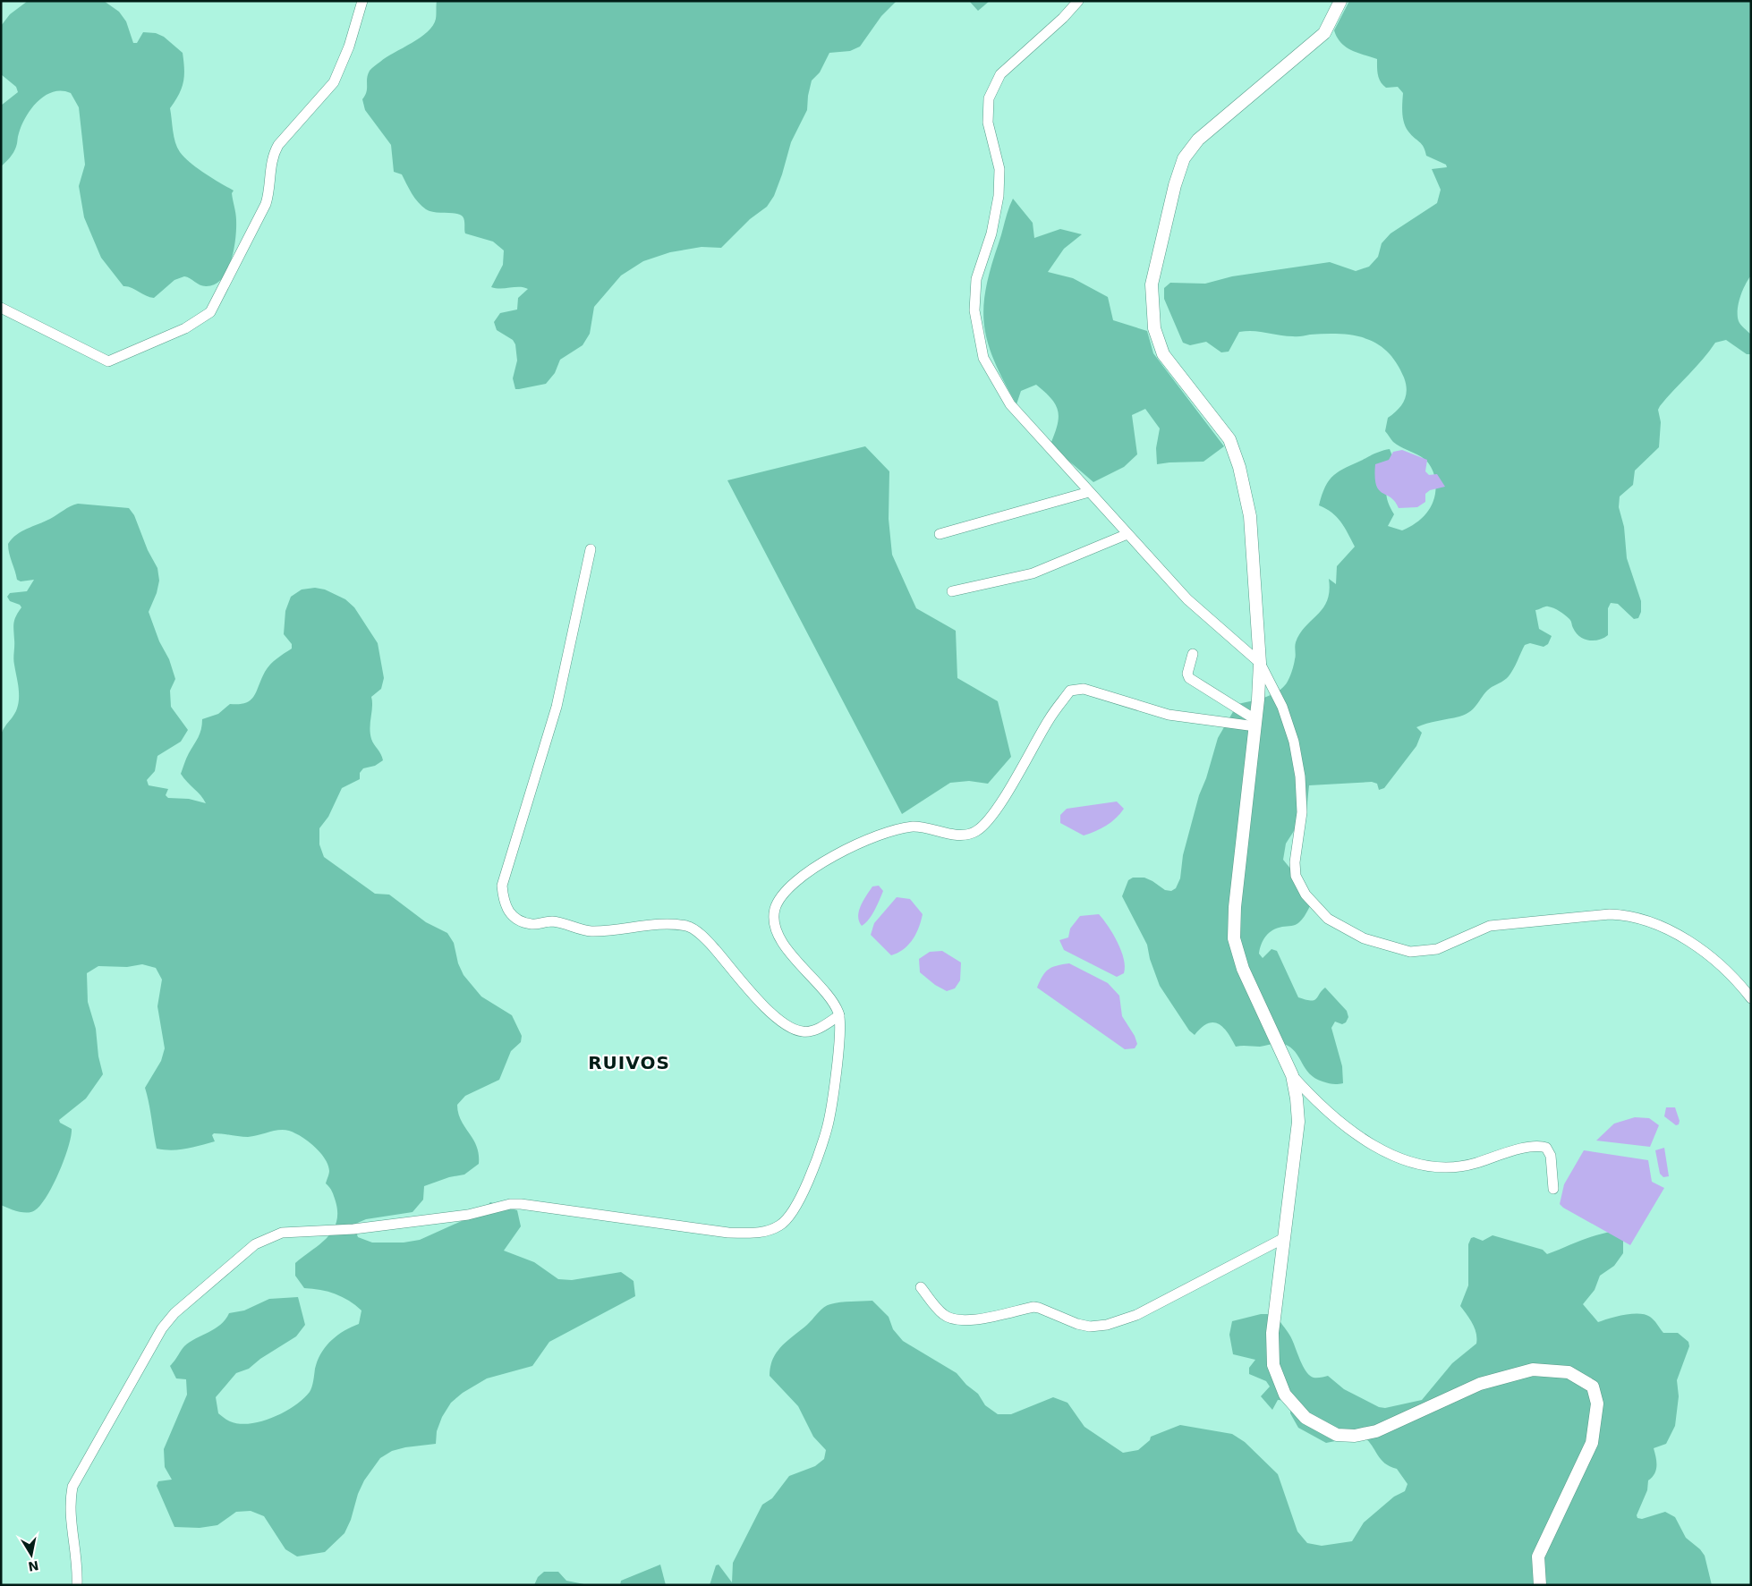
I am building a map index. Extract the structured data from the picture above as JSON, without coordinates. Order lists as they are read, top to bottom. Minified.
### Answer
{"districts":["RUIVOS"],"north":"bottom"}
